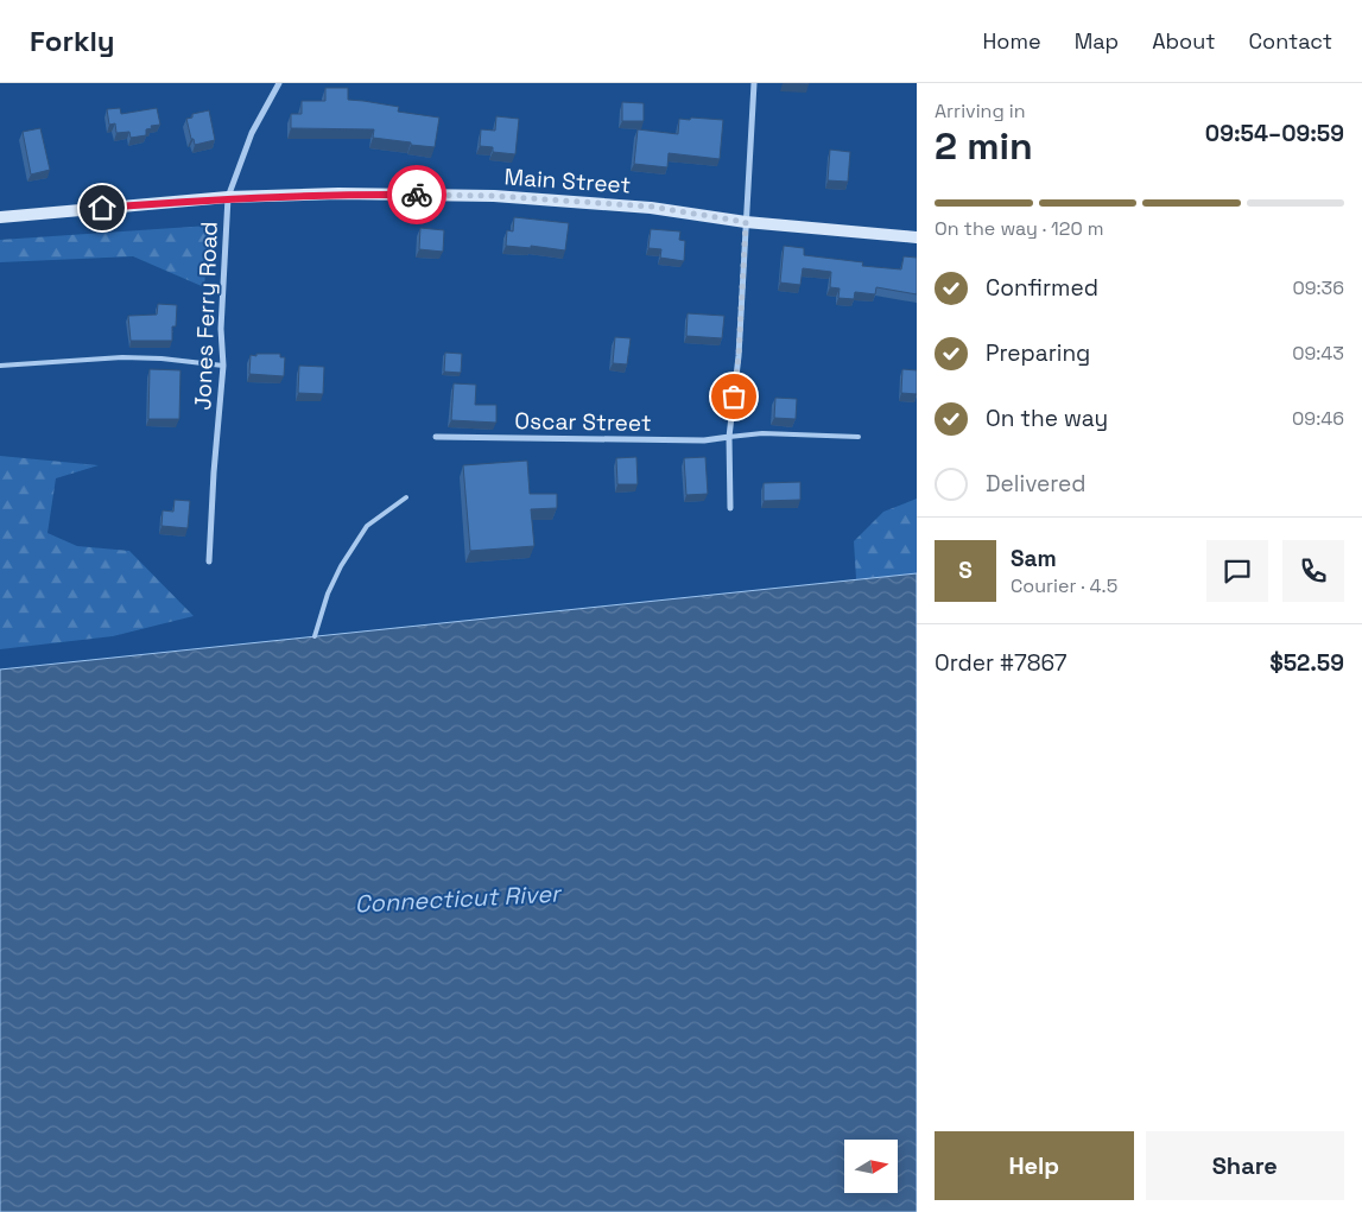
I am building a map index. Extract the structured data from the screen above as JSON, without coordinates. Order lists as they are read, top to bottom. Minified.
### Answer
{"streets":{"main road":["Main Street"],"street":["Jones Ferry Road","Oscar Street"]},"crossings":[["Main Street","Jones Ferry Road"]],"water":["Connecticut River"],"north":"right","page":{"header":"Forkly","nav":["Home","Map","About","Contact"],"heading":["2 min","Arriving in","09:54–09:59"],"panel":["Sam","Courier · 4.5","Order #7867","$52.59"],"bar":"On the way · 120 m","list":[["Confirmed","09:36"],["Preparing","09:43"],["On the way","09:46"],"Delivered"],"round":"S","buttons":["Help","Share"]}}
